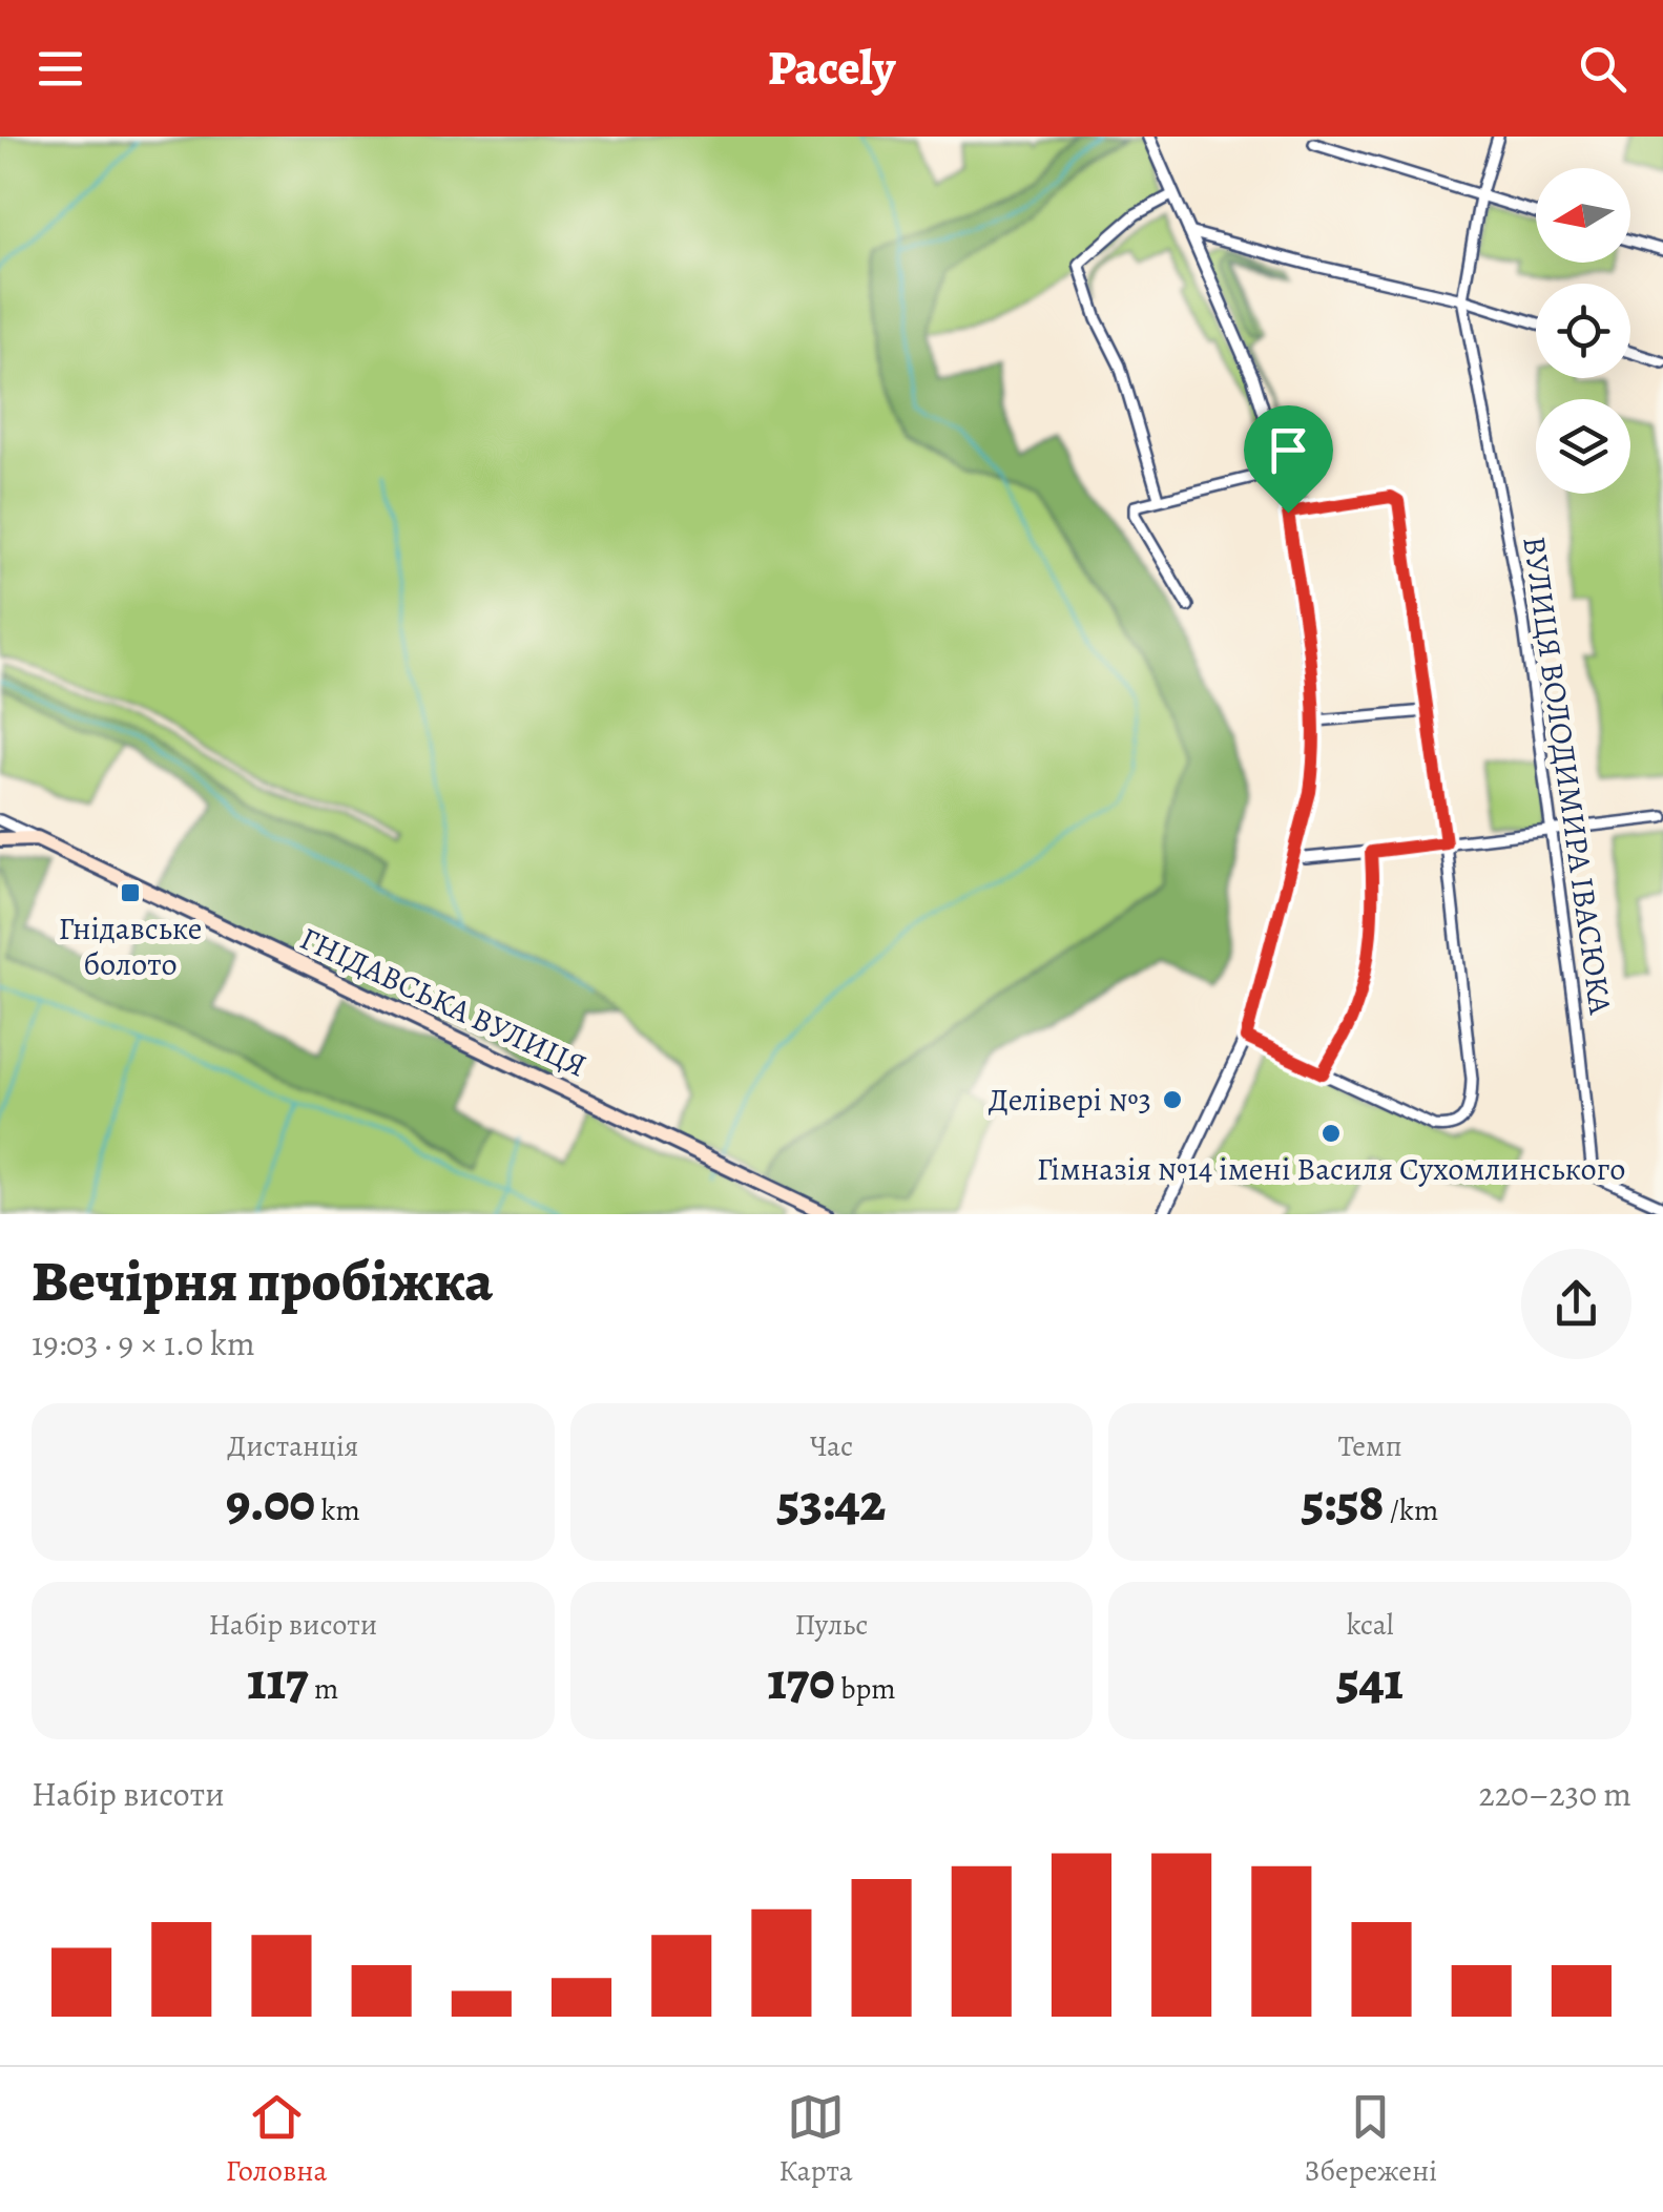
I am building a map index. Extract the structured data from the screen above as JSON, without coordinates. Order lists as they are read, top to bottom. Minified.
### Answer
{"streets":{"main road":["ГНІДАВСЬКА ВУЛИЦЯ"],"street":["ВУЛИЦЯ ВОЛОДИМИРА ІВАСЮКА"]},"places":{"transit":["Гнідавське болото"],"other":["Делівері №3","Гімназія №14 імені Василя Сухомлинського"]},"north":"left","page":{"header":"Pacely","heading":["Вечірня пробіжка","19:03 · 9 × 1.0 km"],"stats":[["Дистанція","9.00 km"],["Час","53:42"],["Темп","5:58 /km"],["Набір висоти","117 m"],["Пульс","170 bpm"],["kcal","541"]],"chart":["Набір висоти","220–230 m"],"tabs":["Головна","Карта","Збережені"]}}
